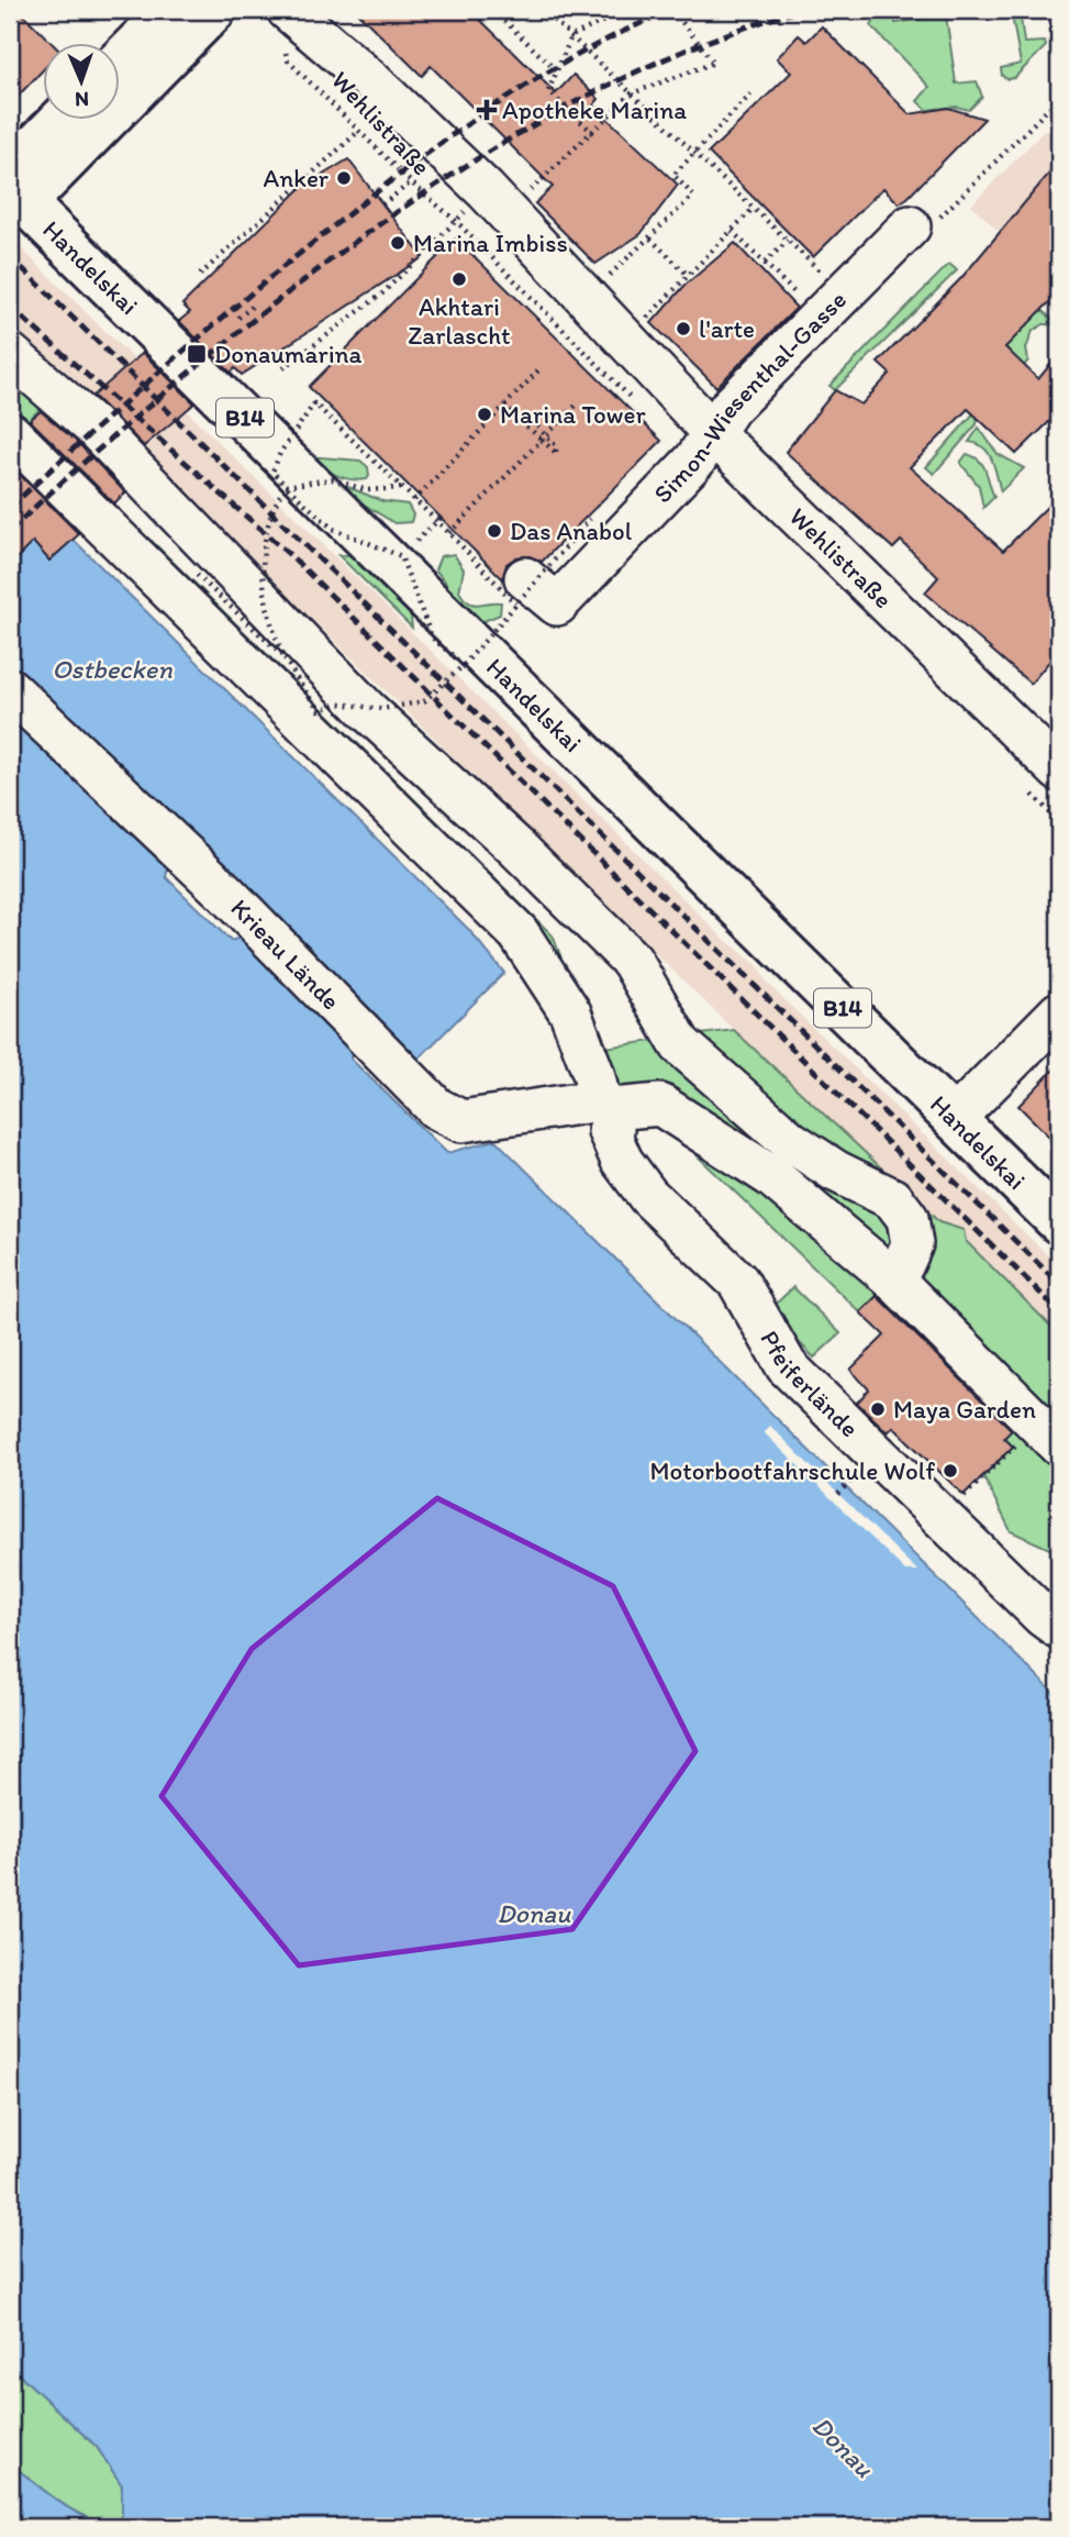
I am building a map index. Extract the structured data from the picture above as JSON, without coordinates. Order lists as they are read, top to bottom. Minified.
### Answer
{"streets":{"main road":["Handelskai","B14"],"street":["Wehlistraße","Simon-Wiesenthal-Gasse","Krieau Lände","Pfeiferlände"]},"crossings":[["Wehlistraße","Simon-Wiesenthal-Gasse"],["Krieau Lände","Pfeiferlände"]],"water":["Ostbecken","Donau"],"places":{"health":["Apotheke Marina"],"other":["Anker","Marina Imbiss","Akhtari Zarlascht","l'arte","Marina Tower","Das Anabol","Maya Garden","Motorbootfahrschule Wolf"],"transit":["Donaumarina"]},"north":"bottom"}
